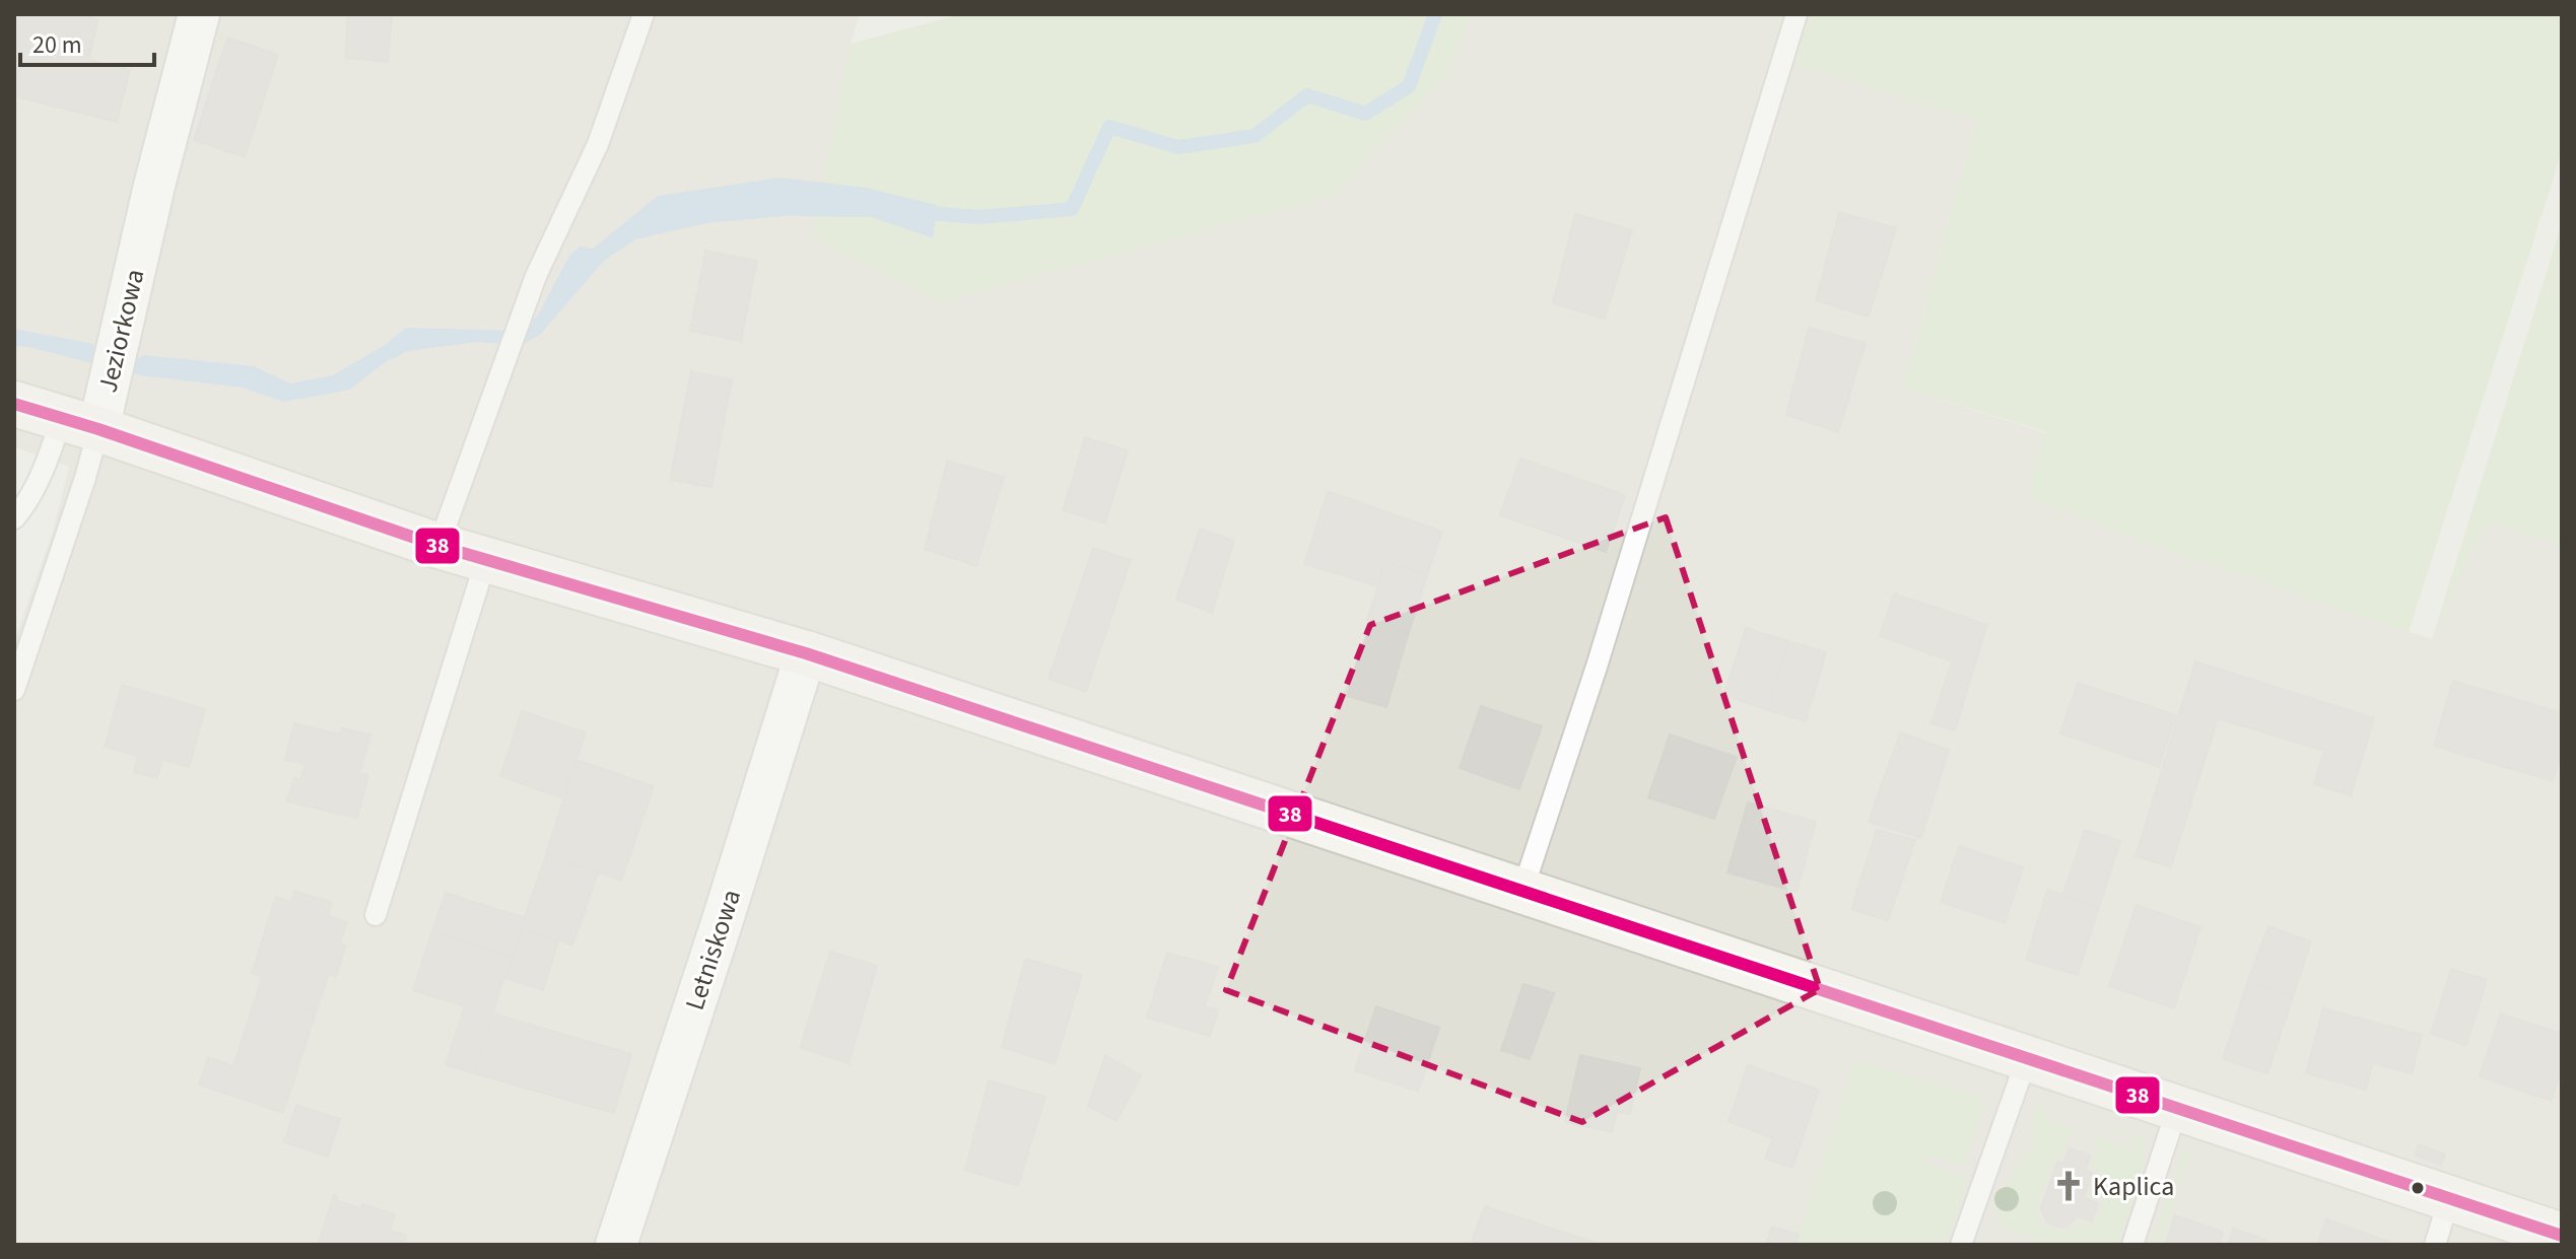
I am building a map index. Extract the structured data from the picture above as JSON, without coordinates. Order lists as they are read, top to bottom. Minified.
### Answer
{"streets":{"street":["Jeziorkowa","Letniskowa"]},"places":{"church":["Kaplica"]},"lines":["transit line 38"],"scale_bar":"20 m"}
